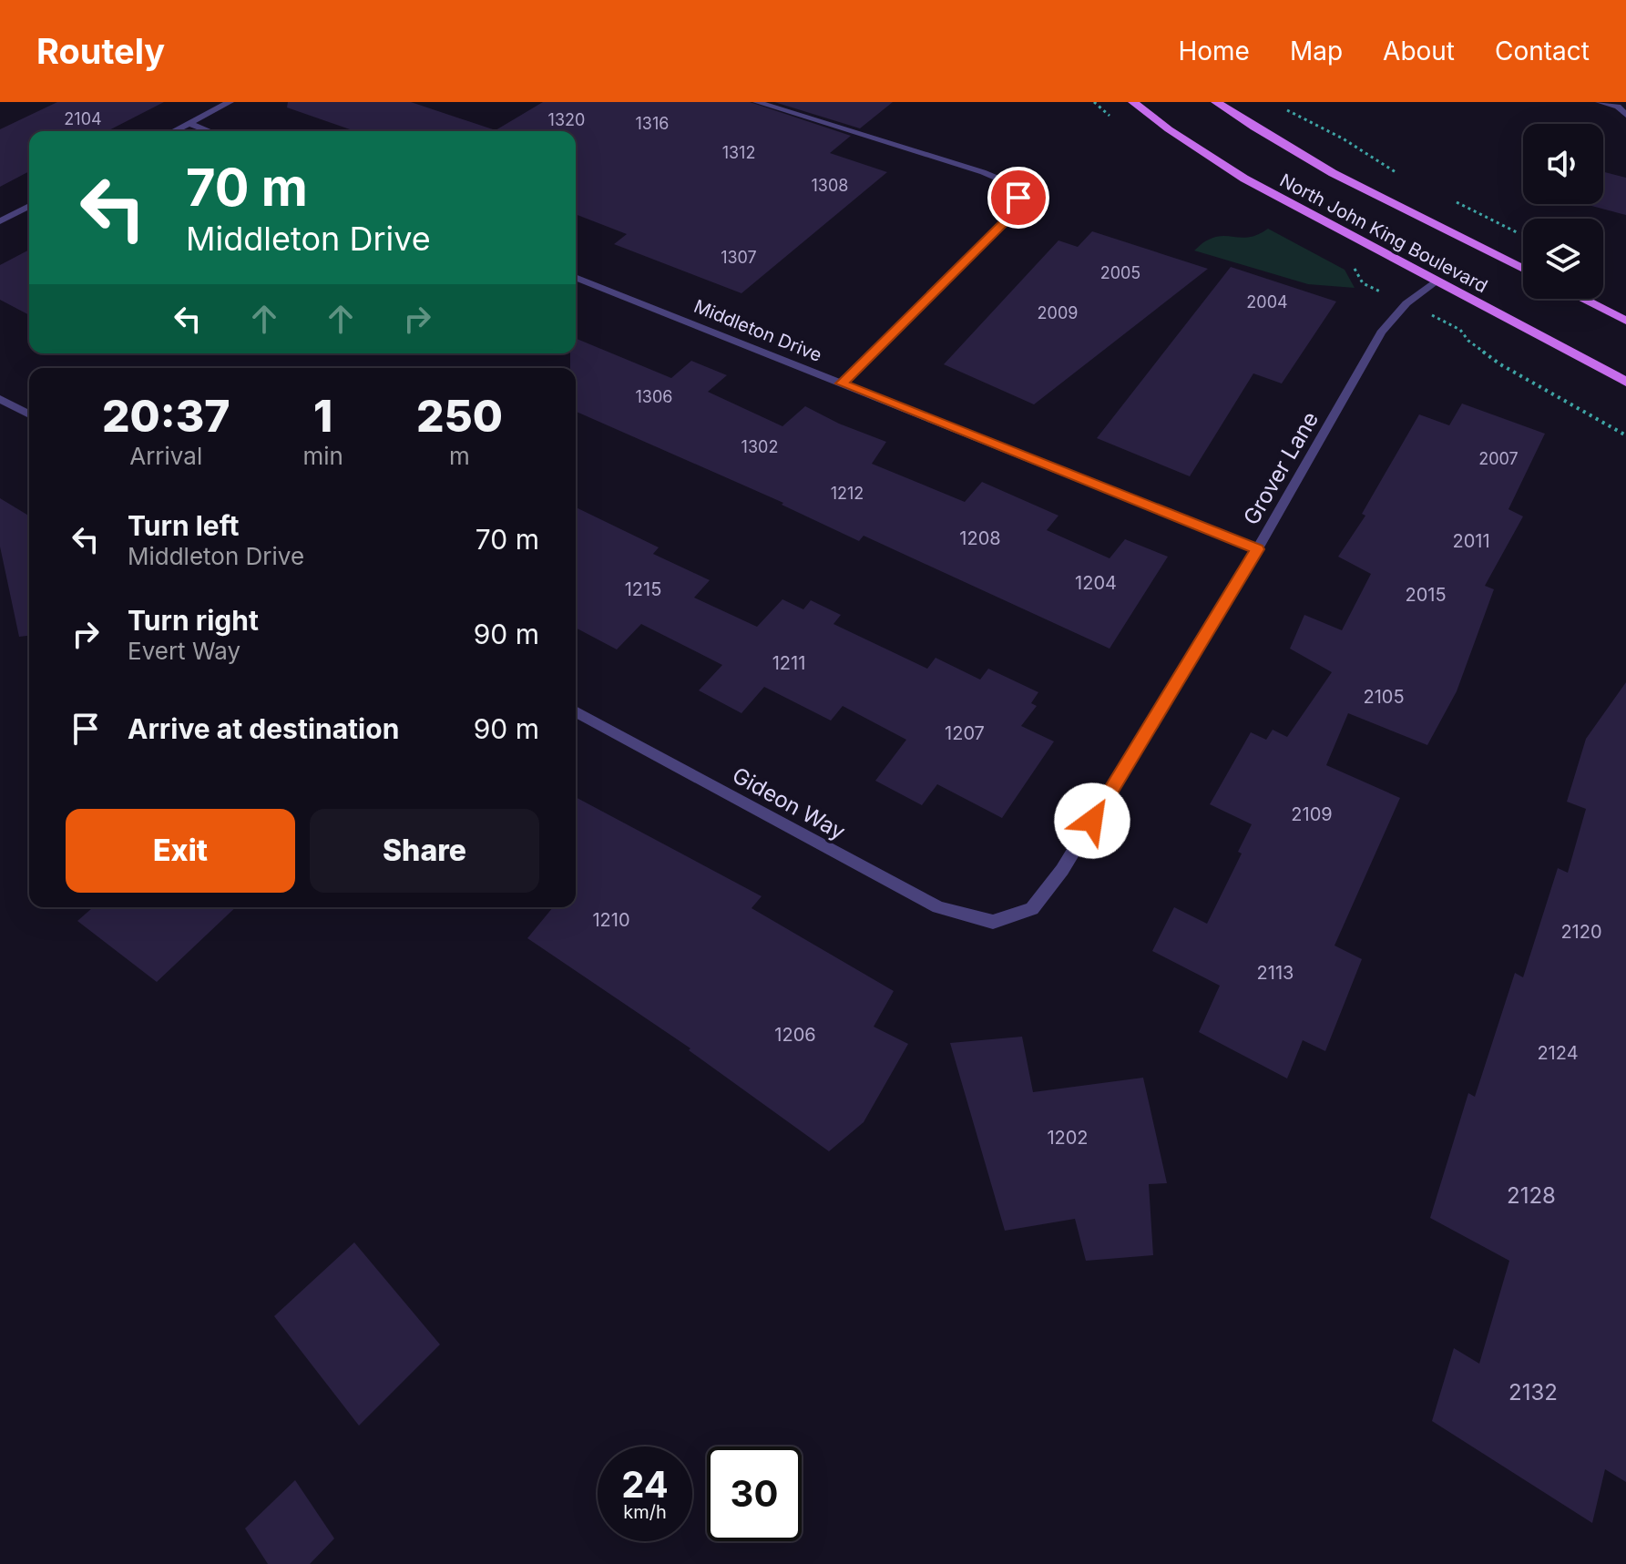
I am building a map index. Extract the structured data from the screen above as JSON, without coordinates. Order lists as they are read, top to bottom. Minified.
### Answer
{"streets":{"main road":["North John King Boulevard"],"street":["Middleton Drive","Grover Lane","Gideon Way"]},"crossings":[["North John King Boulevard","Grover Lane"],["Middleton Drive","Grover Lane"],["Grover Lane","Gideon Way"]],"house_numbers":["2104","1320","1316","1312","1308","1307","2005","2004","2009","1306","1302","2007","1212","1208","2011","1204","1215","2015","1211","2105","1207","2109","1210","2120","2113","1206","2124","1202","2128","2132"],"page":{"header":"Routely","nav":["Home","Map","About","Contact"],"turn":["70 m","Middleton Drive"],"eta":["20:37","Arrival","1","min","250","m"],"list":[{"name":"Turn left","note":"Middleton Drive","value":"70 m"},{"name":"Turn right","note":"Evert Way","value":"90 m"},{"name":"Arrive at destination","value":"90 m"}],"buttons":["Exit","Share"],"speed":"24 km/h","limit":"30"}}
